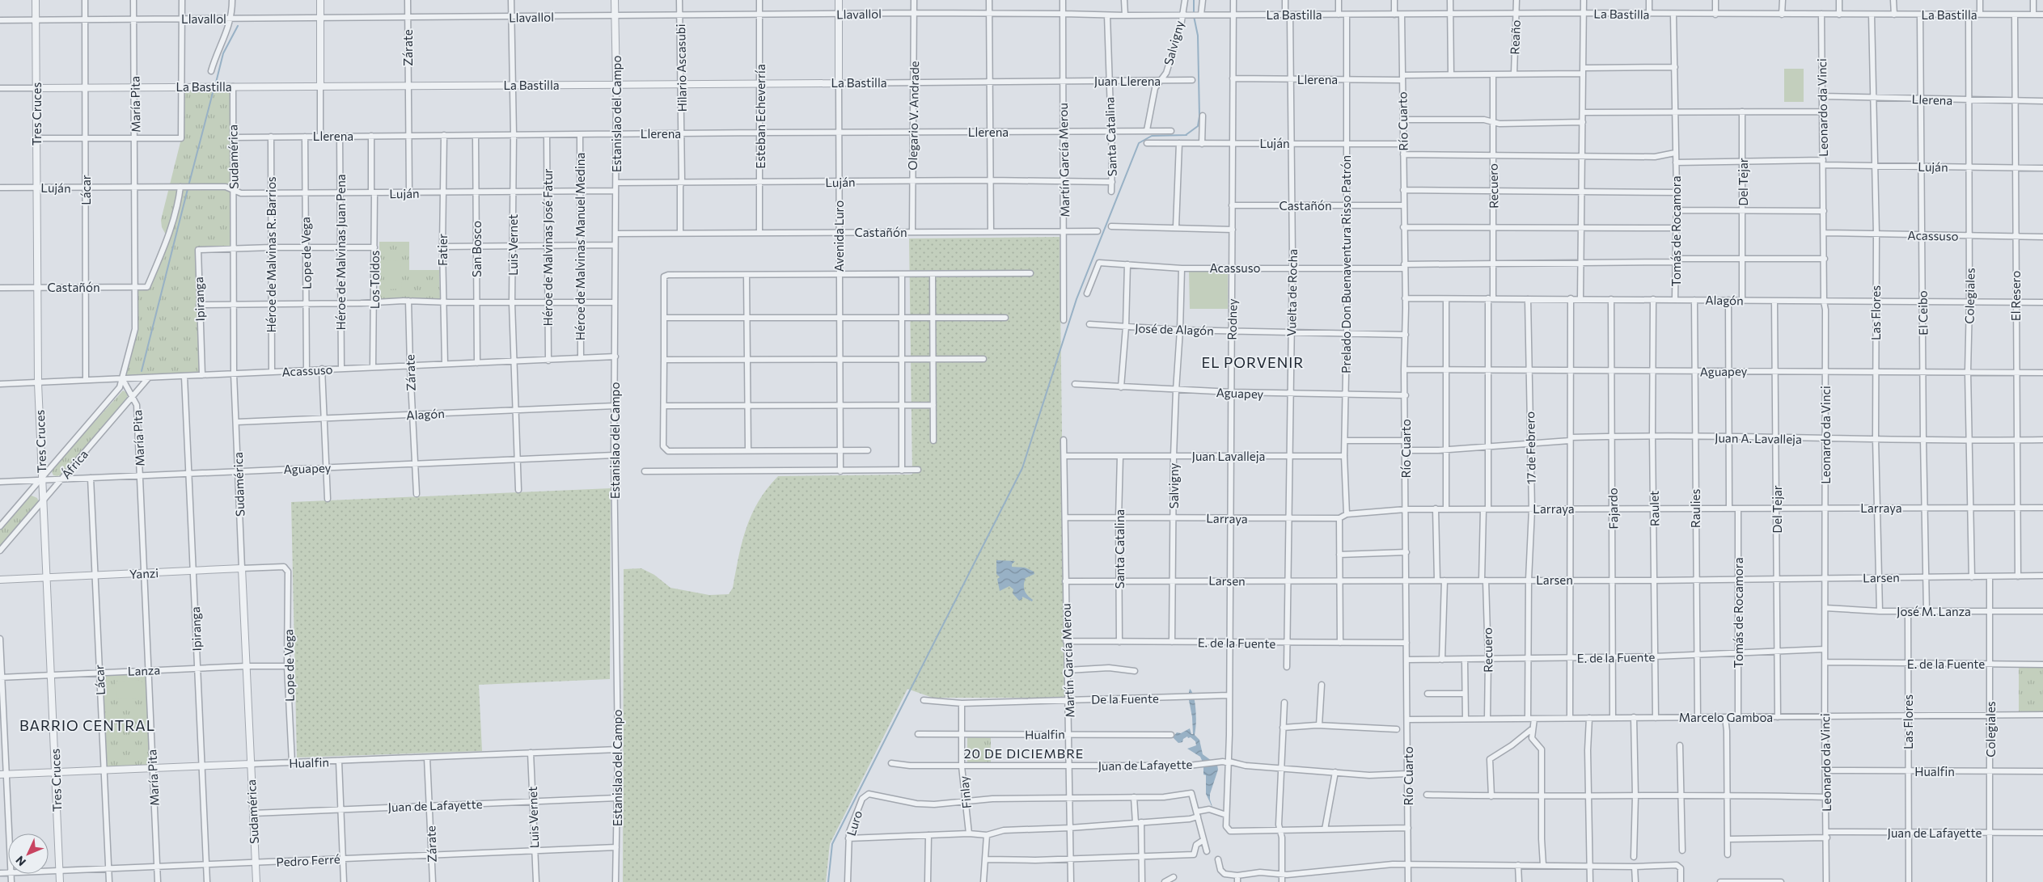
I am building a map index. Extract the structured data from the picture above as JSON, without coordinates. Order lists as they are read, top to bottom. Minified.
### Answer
{"streets":{"street":["Llavallol","La Bastilla","Reaño","Salvigny","Zárate","Hilario Ascasubi","Llerena","Juan Llerena","María Pita","Leonardo da Vinci","Tres Cruces","Estanislao del Campo","Olegario V. Andrade","Esteban Echeverría","Río Cuarto","Santa Catalina","Luján","Sudamérica","Martín García Merou","Del Tejar","Recuero","Lácar","Castañón","Tomás de Rocamora","Acassuso","Avenida Luro","Luis Vernet","Héroe de Malvinas Manuel Medina","Héroe de Malvinas José Fatur","San Bosco","Fatier","Héroe de Malvinas Juan Pena","Lope de Vega","Héroe de Malvinas R. Barrios","Prelado Don Buenaventura Risso Patrón","Los Toldos","Vuelta de Rocha","Colegiales","El Resero","Ipiranga","Alagón","Las Flores","El Ceibo","Rodney","José de Alagón","Aguapey","Juan A. Lavalleja","17 de Febrero","Juan Lavalleja","África","Larraya","Fajardo","Raulet","Raulies","Yanzi","Larsen","José M. Lanza","E. de la Fuente","Lanza","De la Fuente","Marcelo Gamboa","Hualfin","Juan de Lafayette","Finlay","Luro","Pedro Ferré"]},"crossings":[["Llavallol","Zárate"],["Llavallol","Hilario Ascasubi"],["Llavallol","María Pita"],["Llavallol","Tres Cruces"],["Llavallol","Estanislao del Campo"],["Llavallol","Olegario V. Andrade"],["Llavallol","Esteban Echeverría"],["Llavallol","Martín García Merou"],["Llavallol","Lácar"],["Llavallol","Avenida Luro"],["Llavallol","Luis Vernet"],["La Bastilla","Reaño"],["La Bastilla","Salvigny"],["La Bastilla","Zárate"],["La Bastilla","Hilario Ascasubi"],["La Bastilla","Juan Llerena"],["La Bastilla","María Pita"],["La Bastilla","Leonardo da Vinci"],["La Bastilla","Tres Cruces"],["La Bastilla","Estanislao del Campo"],["La Bastilla","Olegario V. Andrade"],["La Bastilla","Esteban Echeverría"],["La Bastilla","Río Cuarto"],["La Bastilla","Sudamérica"],["La Bastilla","Martín García Merou"],["La Bastilla","Lácar"],["La Bastilla","Tomás de Rocamora"],["La Bastilla","Avenida Luro"],["La Bastilla","Luis Vernet"],["La Bastilla","Prelado Don Buenaventura Risso Patrón"],["La Bastilla","Vuelta de Rocha"],["La Bastilla","Colegiales"],["La Bastilla","El Resero"],["La Bastilla","Las Flores"],["La Bastilla","El Ceibo"],["La Bastilla","Rodney"],["Reaño","Llerena"],["Salvigny","Juan Llerena"],["Salvigny","Acassuso"],["Salvigny","José de Alagón"],["Salvigny","Aguapey"],["Salvigny","Juan Lavalleja"],["Salvigny","Larraya"],["Salvigny","Larsen"],["Salvigny","E. de la Fuente"],["Zárate","Llerena"],["Zárate","Luján"],["Zárate","Acassuso"],["Zárate","Alagón"],["Zárate","Aguapey"],["Zárate","Hualfin"],["Zárate","Juan de Lafayette"],["Zárate","Pedro Ferré"],["Hilario Ascasubi","Llerena"],["Hilario Ascasubi","Luján"],["Hilario Ascasubi","Castañón"],["Llerena","Leonardo da Vinci"],["Llerena","Estanislao del Campo"],["Llerena","Olegario V. Andrade"],["Llerena","Esteban Echeverría"],["Llerena","Río Cuarto"],["Llerena","Sudamérica"],["Llerena","Martín García Merou"],["Llerena","Recuero"],["Llerena","Tomás de Rocamora"],["Llerena","Avenida Luro"],["Llerena","Luis Vernet"],["Llerena","Héroe de Malvinas Manuel Medina"],["Llerena","Héroe de Malvinas José Fatur"],["Llerena","San Bosco"],["Llerena","Fatier"],["Llerena","Héroe de Malvinas Juan Pena"],["Llerena","Lope de Vega"],["Llerena","Héroe de Malvinas R. Barrios"],["Llerena","Prelado Don Buenaventura Risso Patrón"],["Llerena","Los Toldos"],["Llerena","Vuelta de Rocha"],["Llerena","Colegiales"],["Llerena","El Resero"],["Llerena","Las Flores"],["Llerena","El Ceibo"],["Llerena","Rodney"],["Juan Llerena","Santa Catalina"],["Juan Llerena","Martín García Merou"],["María Pita","Luján"],["María Pita","Castañón"],["María Pita","Acassuso"],["María Pita","Aguapey"],["María Pita","África"],["María Pita","Yanzi"],["María Pita","Lanza"],["María Pita","Hualfin"],["María Pita","Pedro Ferré"],["Leonardo da Vinci","Luján"],["Leonardo da Vinci","Acassuso"],["Leonardo da Vinci","Alagón"],["Leonardo da Vinci","Aguapey"],["Leonardo da Vinci","Juan A. Lavalleja"],["Leonardo da Vinci","Larraya"],["Leonardo da Vinci","Larsen"],["Leonardo da Vinci","José M. Lanza"],["Leonardo da Vinci","E. de la Fuente"],["Leonardo da Vinci","Marcelo Gamboa"],["Leonardo da Vinci","Hualfin"],["Leonardo da Vinci","Juan de Lafayette"],["Tres Cruces","Luján"],["Tres Cruces","Castañón"],["Tres Cruces","Acassuso"],["Tres Cruces","Aguapey"],["Tres Cruces","África"],["Tres Cruces","Yanzi"],["Tres Cruces","Lanza"],["Tres Cruces","Hualfin"],["Tres Cruces","Pedro Ferré"],["Estanislao del Campo","Luján"],["Estanislao del Campo","Castañón"],["Estanislao del Campo","Acassuso"],["Estanislao del Campo","Alagón"],["Estanislao del Campo","Aguapey"],["Estanislao del Campo","Hualfin"],["Estanislao del Campo","Juan de Lafayette"],["Estanislao del Campo","Pedro Ferré"],["Olegario V. Andrade","Luján"],["Olegario V. Andrade","Castañón"],["Esteban Echeverría","Luján"],["Esteban Echeverría","Castañón"],["Río Cuarto","Luján"],["Río Cuarto","Castañón"],["Río Cuarto","Acassuso"],["Río Cuarto","Alagón"],["Río Cuarto","José de Alagón"],["Río Cuarto","Aguapey"],["Río Cuarto","Juan A. Lavalleja"],["Río Cuarto","Larraya"],["Río Cuarto","Larsen"],["Río Cuarto","E. de la Fuente"],["Río Cuarto","Marcelo Gamboa"],["Río Cuarto","Juan de Lafayette"],["Santa Catalina","Luján"],["Santa Catalina","Juan Lavalleja"],["Santa Catalina","Larraya"],["Santa Catalina","Larsen"],["Santa Catalina","E. de la Fuente"],["Luján","Sudamérica"],["Luján","Martín García Merou"],["Luján","Del Tejar"],["Luján","Lácar"],["Luján","Castañón"],["Luján","Tomás de Rocamora"],["Luján","Avenida Luro"],["Luján","Luis Vernet"],["Luján","Héroe de Malvinas Manuel Medina"],["Luján","Héroe de Malvinas José Fatur"],["Luján","San Bosco"],["Luján","Fatier"],["Luján","Héroe de Malvinas Juan Pena"],["Luján","Lope de Vega"],["Luján","Héroe de Malvinas R. Barrios"],["Luján","Prelado Don Buenaventura Risso Patrón"],["Luján","Los Toldos"],["Luján","Vuelta de Rocha"],["Luján","Colegiales"],["Luján","El Resero"],["Luján","Las Flores"],["Luján","El Ceibo"],["Luján","Rodney"],["Sudamérica","Acassuso"],["Sudamérica","Ipiranga"],["Sudamérica","Alagón"],["Sudamérica","Aguapey"],["Sudamérica","Yanzi"],["Sudamérica","Lanza"],["Sudamérica","Hualfin"],["Sudamérica","Juan de Lafayette"],["Sudamérica","Pedro Ferré"],["Martín García Merou","Castañón"],["Martín García Merou","Juan Lavalleja"],["Martín García Merou","Larraya"],["Martín García Merou","Larsen"],["Martín García Merou","E. de la Fuente"],["Martín García Merou","De la Fuente"],["Martín García Merou","Hualfin"],["Martín García Merou","Juan de Lafayette"],["Del Tejar","Acassuso"],["Del Tejar","Alagón"],["Del Tejar","Aguapey"],["Del Tejar","Juan A. Lavalleja"],["Del Tejar","Larraya"],["Del Tejar","Larsen"],["Del Tejar","E. de la Fuente"],["Del Tejar","Marcelo Gamboa"],["Recuero","Acassuso"],["Recuero","Alagón"],["Recuero","Aguapey"],["Recuero","Juan A. Lavalleja"],["Recuero","Larraya"],["Recuero","Larsen"],["Recuero","E. de la Fuente"],["Recuero","Marcelo Gamboa"],["Lácar","Castañón"],["Lácar","Acassuso"],["Lácar","Aguapey"],["Lácar","Yanzi"],["Lácar","Lanza"],["Lácar","Hualfin"],["Lácar","Pedro Ferré"],["Castañón","Avenida Luro"],["Castañón","Prelado Don Buenaventura Risso Patrón"],["Castañón","Vuelta de Rocha"],["Castañón","Rodney"],["Tomás de Rocamora","Acassuso"],["Tomás de Rocamora","Alagón"],["Tomás de Rocamora","Larraya"],["Tomás de Rocamora","Larsen"],["Tomás de Rocamora","E. de la Fuente"],["Tomás de Rocamora","Marcelo Gamboa"],["Acassuso","Luis Vernet"],["Acassuso","Héroe de Malvinas Manuel Medina"],["Acassuso","Héroe de Malvinas José Fatur"],["Acassuso","San Bosco"],["Acassuso","Fatier"],["Acassuso","Héroe de Malvinas Juan Pena"],["Acassuso","Lope de Vega"],["Acassuso","Héroe de Malvinas R. Barrios"],["Acassuso","Prelado Don Buenaventura Risso Patrón"],["Acassuso","Los Toldos"],["Acassuso","Vuelta de Rocha"],["Acassuso","Colegiales"],["Acassuso","El Resero"],["Acassuso","Ipiranga"],["Acassuso","Las Flores"],["Acassuso","El Ceibo"],["Acassuso","Rodney"],["Acassuso","África"],["Luis Vernet","Alagón"],["Luis Vernet","Aguapey"],["Luis Vernet","Hualfin"],["Luis Vernet","Juan de Lafayette"],["Luis Vernet","Pedro Ferré"],["Lope de Vega","Yanzi"],["Lope de Vega","Lanza"],["Lope de Vega","Hualfin"],["Prelado Don Buenaventura Risso Patrón","José de Alagón"],["Prelado Don Buenaventura Risso Patrón","Aguapey"],["Prelado Don Buenaventura Risso Patrón","Juan Lavalleja"],["Prelado Don Buenaventura Risso Patrón","Larraya"],["Vuelta de Rocha","José de Alagón"],["Vuelta de Rocha","Aguapey"],["Vuelta de Rocha","Juan Lavalleja"],["Vuelta de Rocha","Larraya"],["Vuelta de Rocha","Larsen"],["Vuelta de Rocha","E. de la Fuente"],["Colegiales","Alagón"],["Colegiales","Aguapey"],["Colegiales","Juan A. Lavalleja"],["Colegiales","Larraya"],["Colegiales","Larsen"],["Colegiales","José M. Lanza"],["Colegiales","E. de la Fuente"],["Colegiales","Marcelo Gamboa"],["Colegiales","Hualfin"],["Colegiales","Juan de Lafayette"],["El Resero","Alagón"],["El Resero","Aguapey"],["El Resero","Juan A. Lavalleja"],["El Resero","Larraya"],["El Resero","Larsen"],["Ipiranga","Aguapey"],["Ipiranga","Yanzi"],["Ipiranga","Lanza"],["Ipiranga","Hualfin"],["Ipiranga","Pedro Ferré"],["Alagón","Las Flores"],["Alagón","El Ceibo"],["Alagón","17 de Febrero"],["Alagón","Fajardo"],["Alagón","Raulet"],["Alagón","Raulies"],["Las Flores","Aguapey"],["Las Flores","Juan A. Lavalleja"],["Las Flores","Larraya"],["Las Flores","Larsen"],["Las Flores","José M. Lanza"],["Las Flores","E. de la Fuente"],["Las Flores","Marcelo Gamboa"],["Las Flores","Hualfin"],["Las Flores","Juan de Lafayette"],["El Ceibo","Aguapey"],["El Ceibo","Juan A. Lavalleja"],["El Ceibo","Larraya"],["El Ceibo","Larsen"],["El Ceibo","José M. Lanza"],["Rodney","José de Alagón"],["Rodney","Aguapey"],["Rodney","Juan Lavalleja"],["Rodney","Larraya"],["Rodney","Larsen"],["Rodney","E. de la Fuente"],["Rodney","De la Fuente"],["Rodney","Juan de Lafayette"],["Aguapey","17 de Febrero"],["Aguapey","África"],["Aguapey","Fajardo"],["Aguapey","Raulet"],["Aguapey","Raulies"],["Juan A. Lavalleja","17 de Febrero"],["Juan A. Lavalleja","Fajardo"],["Juan A. Lavalleja","Raulet"],["Juan A. Lavalleja","Raulies"],["17 de Febrero","Larraya"],["17 de Febrero","Larsen"],["17 de Febrero","E. de la Fuente"],["17 de Febrero","Marcelo Gamboa"],["Larraya","Fajardo"],["Larraya","Raulet"],["Larraya","Raulies"],["Fajardo","Larsen"],["Fajardo","E. de la Fuente"],["Fajardo","Marcelo Gamboa"],["Raulet","Larsen"],["Raulet","E. de la Fuente"],["Raulet","Marcelo Gamboa"],["Raulies","Larsen"],["Raulies","E. de la Fuente"],["Raulies","Marcelo Gamboa"],["De la Fuente","Finlay"],["Hualfin","Finlay"],["Juan de Lafayette","Finlay"],["Finlay","Luro"]],"districts":["EL PORVENIR","BARRIO CENTRAL","20 DE DICIEMBRE"],"north":"bottom left"}
